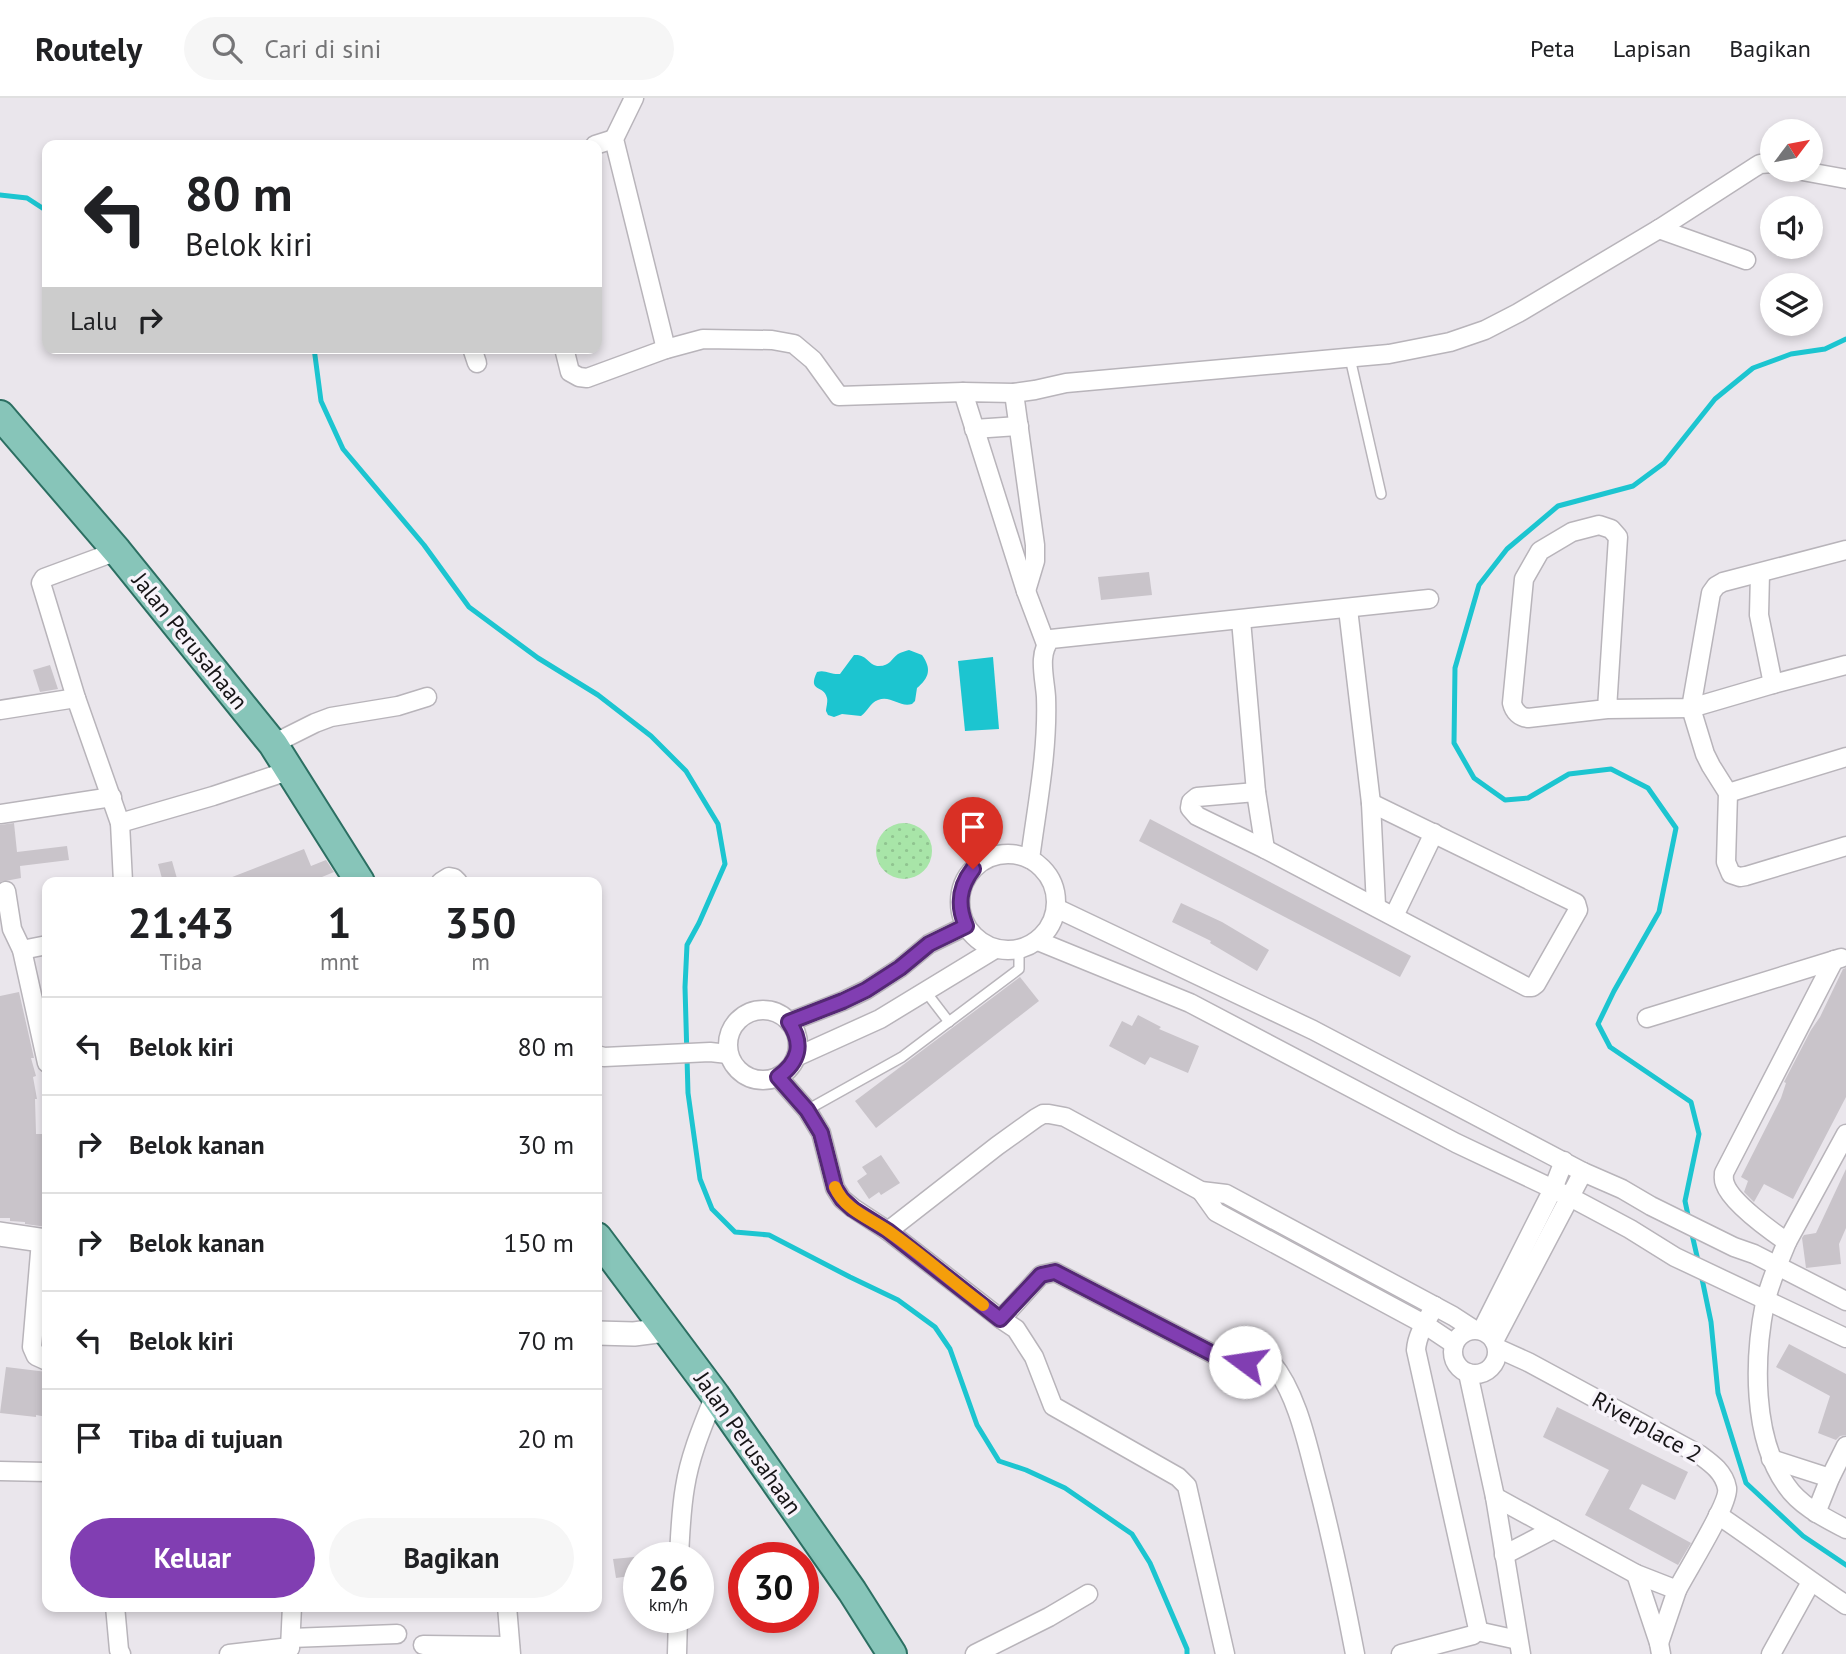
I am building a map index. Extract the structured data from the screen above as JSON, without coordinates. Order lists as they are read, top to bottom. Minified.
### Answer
{"streets":{"main road":["Jalan Perusahaan"],"street":["Riverplace 2"]},"north":"top right","page":{"header":"Routely","search":"Cari di sini","nav":["Peta","Lapisan","Bagikan"],"turn":["80 m","Belok kiri"],"then":"Lalu","eta":["21:43","Tiba","1","mnt","350","m"],"list":[{"name":"Belok kiri","value":"80 m"},{"name":"Belok kanan","value":"30 m"},{"name":"Belok kanan","value":"150 m"},{"name":"Belok kiri","value":"70 m"},{"name":"Tiba di tujuan","value":"20 m"}],"buttons":["Keluar","Bagikan"],"speed":"26 km/h","limit":"30"}}
